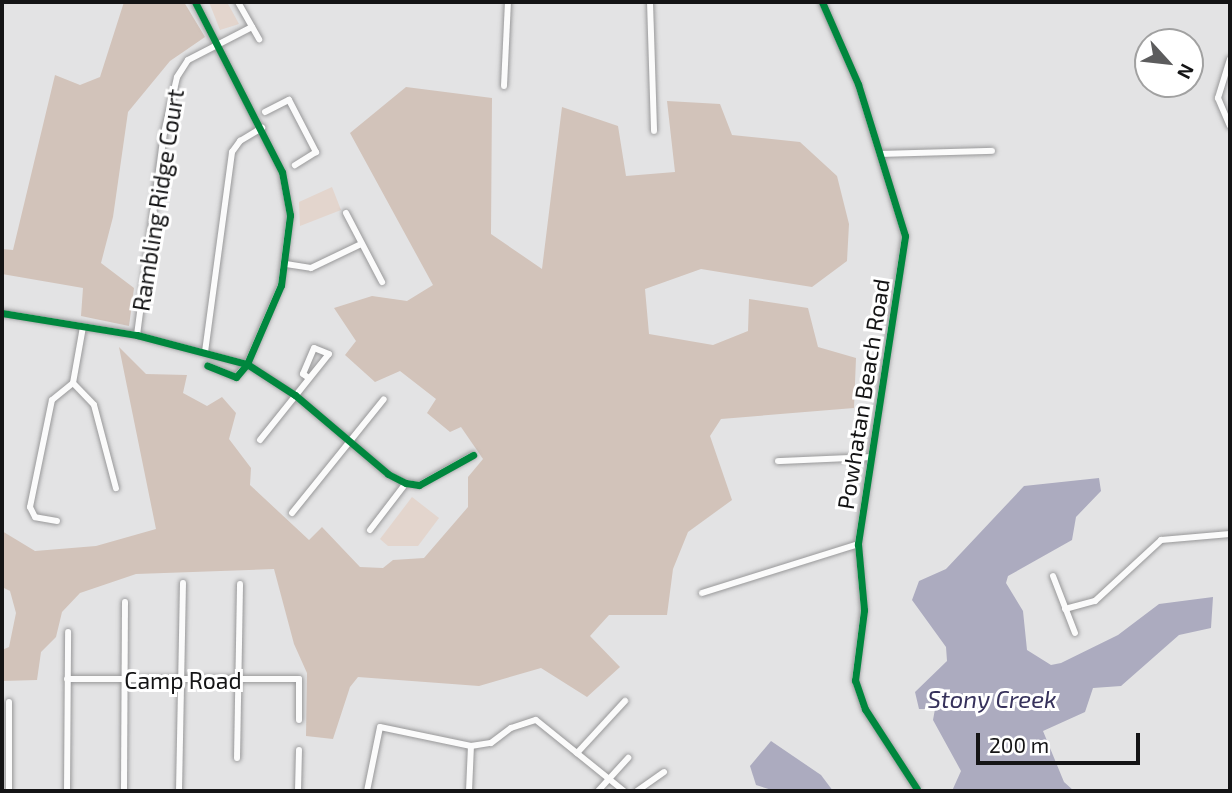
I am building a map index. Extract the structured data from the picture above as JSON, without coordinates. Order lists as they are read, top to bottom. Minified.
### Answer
{"streets":{"street":["Rambling Ridge Court","Powhatan Beach Road","Camp Road"]},"water":["Stony Creek"],"scale_bar":"200 m","north":"bottom right"}
